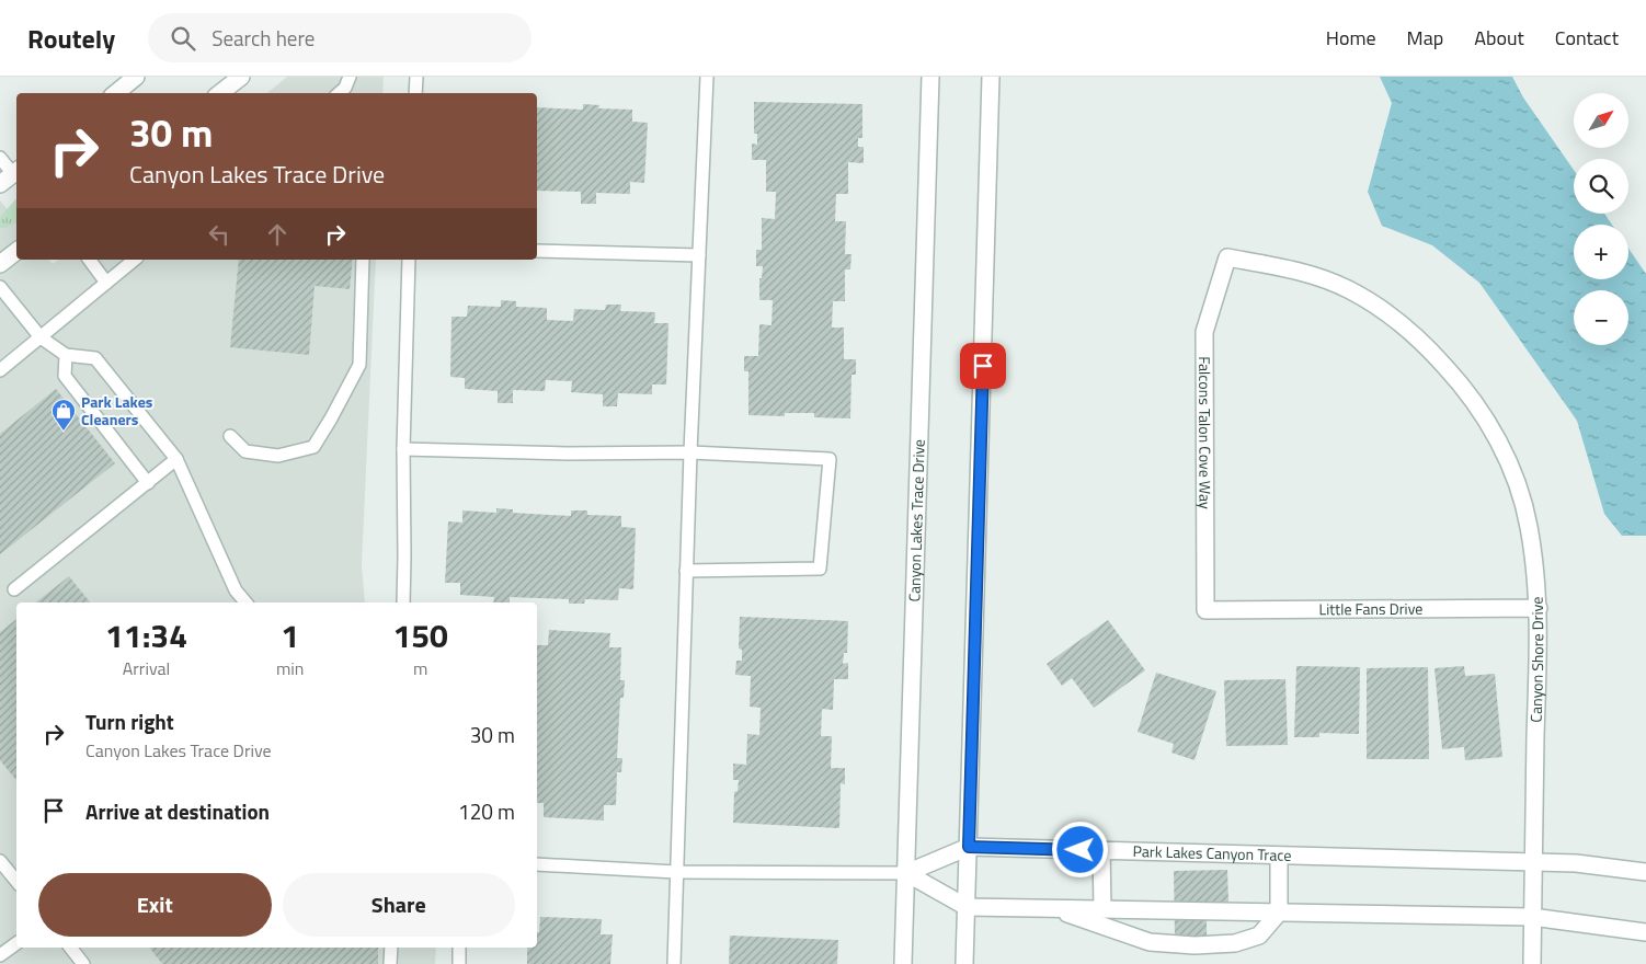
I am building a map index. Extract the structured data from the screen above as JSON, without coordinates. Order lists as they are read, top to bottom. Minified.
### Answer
{"streets":{"street":["Falcons Talon Cove Way","Canyon Lakes Trace Drive","Little Fans Drive","Canyon Shore Drive","Park Lakes Canyon Trace"]},"crossings":[["Falcons Talon Cove Way","Little Fans Drive"],["Falcons Talon Cove Way","Canyon Shore Drive"],["Canyon Lakes Trace Drive","Park Lakes Canyon Trace"],["Little Fans Drive","Canyon Shore Drive"],["Canyon Shore Drive","Park Lakes Canyon Trace"]],"places":{"shop":["Park Lakes Cleaners"]},"north":"top right","page":{"header":"Routely","search":"Search here","nav":["Home","Map","About","Contact"],"map_buttons":["+","−"],"turn":["30 m","Canyon Lakes Trace Drive"],"eta":["11:34","Arrival","1","min","150","m"],"list":[{"name":"Turn right","note":"Canyon Lakes Trace Drive","value":"30 m"},{"name":"Arrive at destination","value":"120 m"}],"buttons":["Exit","Share"]}}
